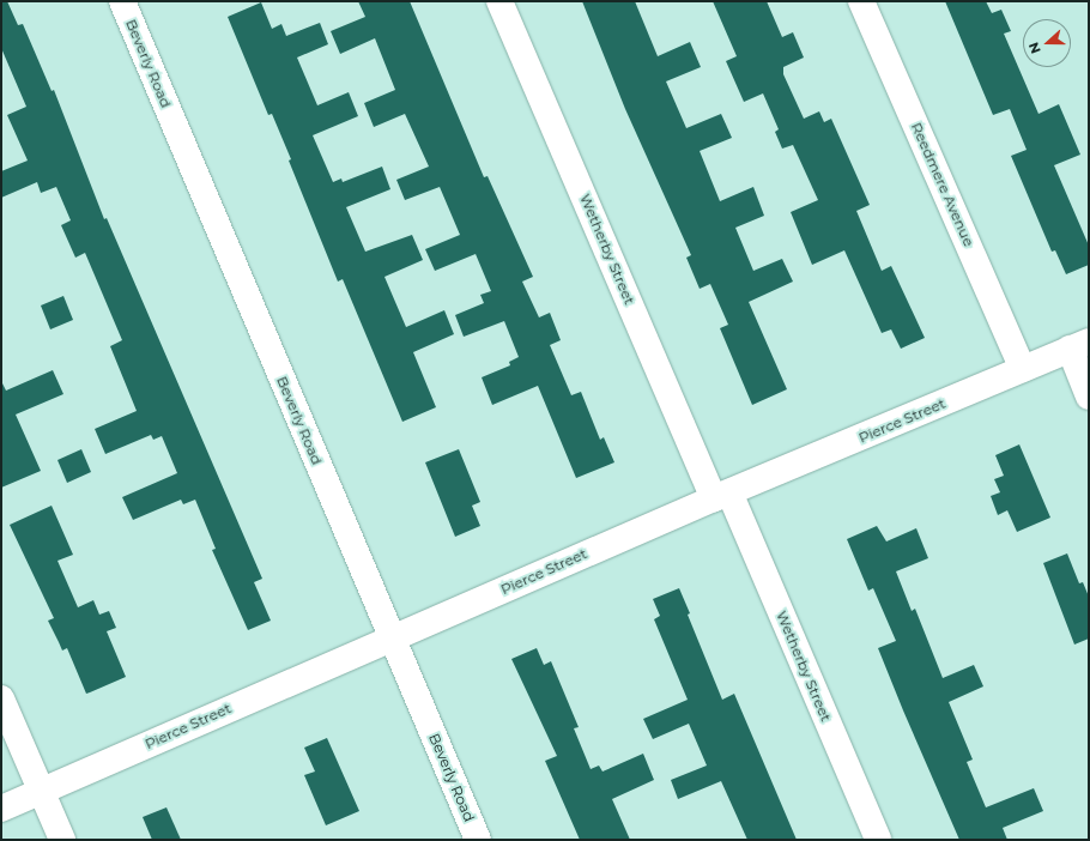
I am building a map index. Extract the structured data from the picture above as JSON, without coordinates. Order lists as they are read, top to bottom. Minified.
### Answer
{"streets":{"street":["Beverly Road","Reedmere Avenue","Wetherby Street","Pierce Street"]},"crossings":[["Beverly Road","Pierce Street"],["Reedmere Avenue","Pierce Street"],["Wetherby Street","Pierce Street"]],"north":"left"}
